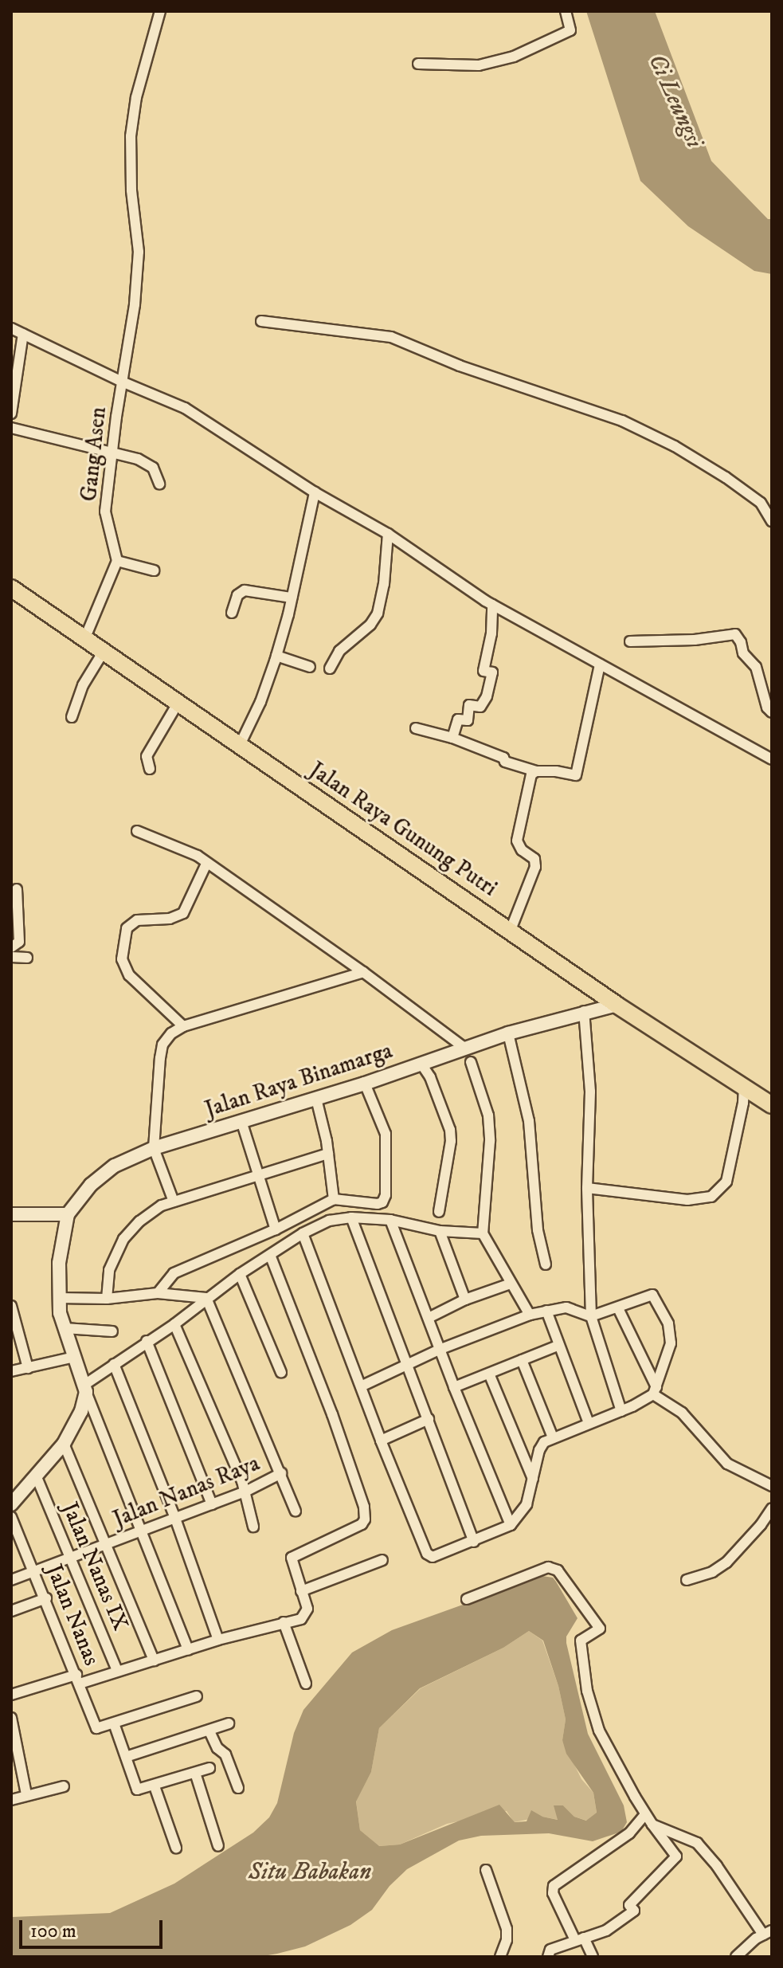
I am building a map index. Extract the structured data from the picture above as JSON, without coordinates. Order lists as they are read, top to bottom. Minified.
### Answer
{"streets":{"main road":["Jalan Raya Gunung Putri"],"street":["Gang Asen","Jalan Raya Binamarga","Jalan Nanas Raya","Jalan Nanas IX","Jalan Nanas"]},"crossings":[["Jalan Raya Gunung Putri","Jalan Raya Binamarga"],["Jalan Nanas Raya","Jalan Nanas IX"],["Jalan Nanas Raya","Jalan Nanas"]],"water":["Ci Leungsi","Situ Babakan"],"scale_bar":"100 m"}
